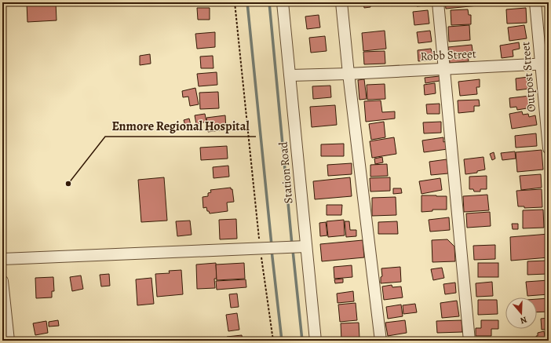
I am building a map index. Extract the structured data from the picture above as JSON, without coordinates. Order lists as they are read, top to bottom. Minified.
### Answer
{"streets":{"street":["Robb Street","Outpost Street","Station Road"]},"crossings":[["Robb Street","Outpost Street"],["Robb Street","Station Road"]],"places":["Enmore Regional Hospital"],"north":"bottom"}
